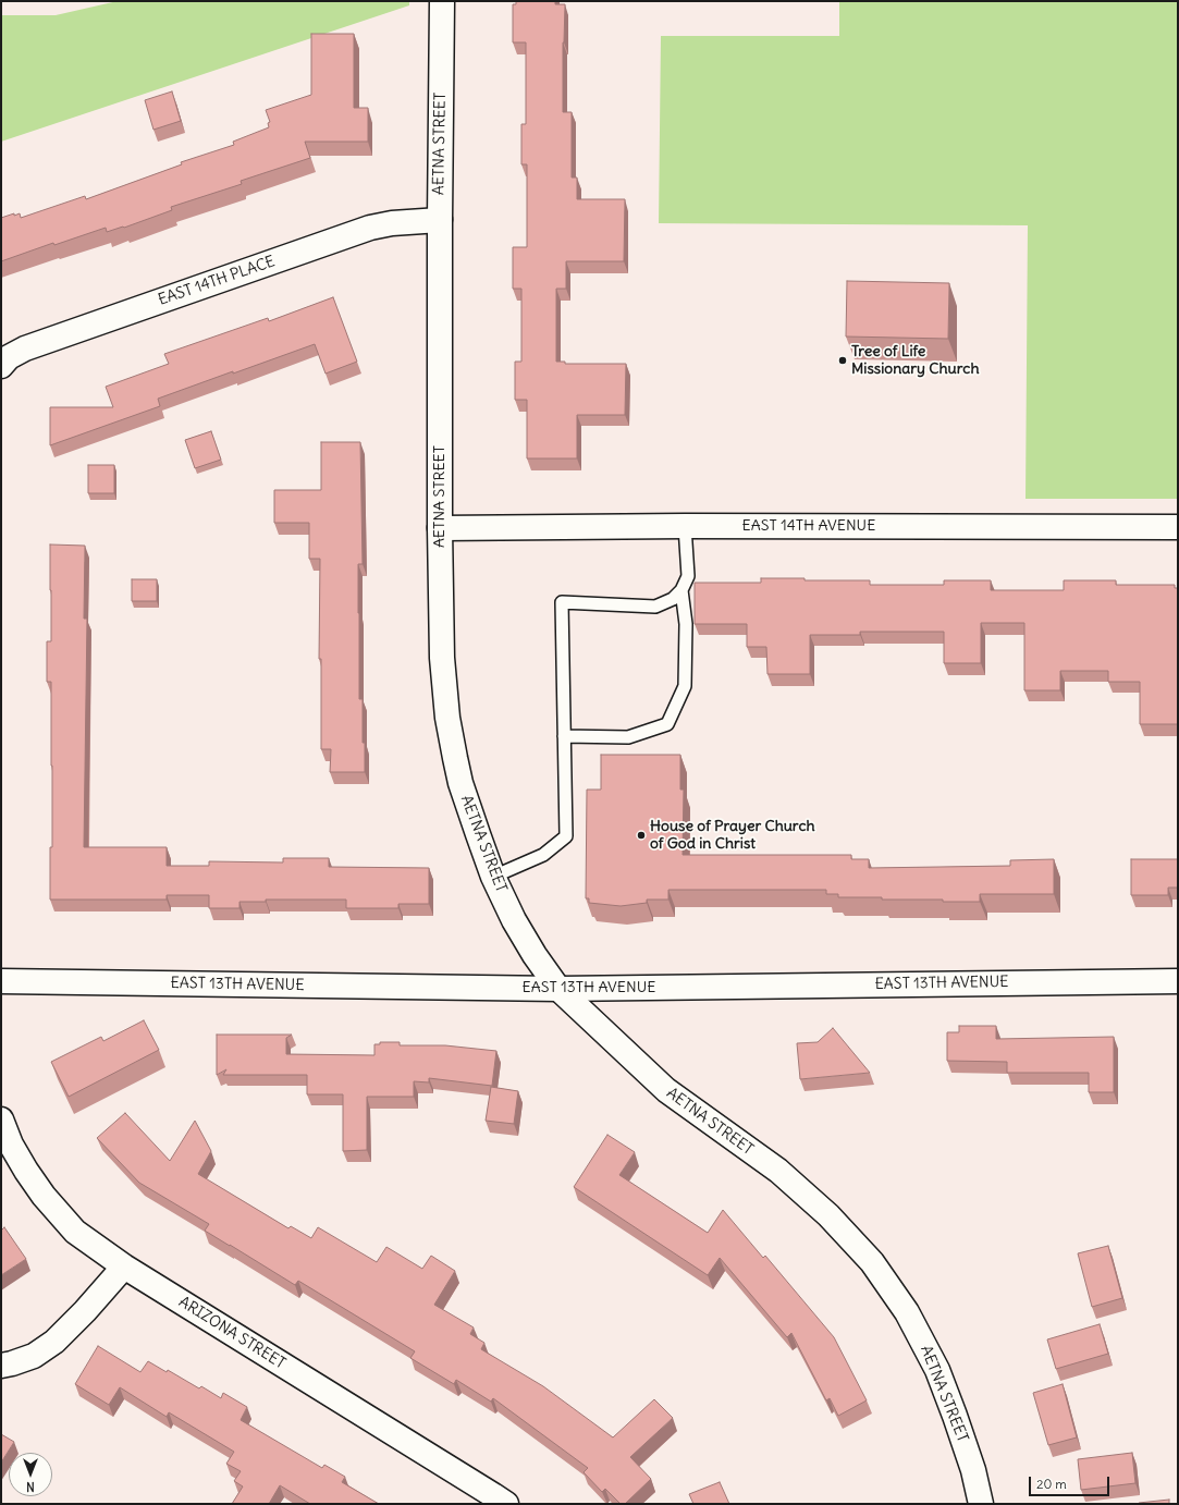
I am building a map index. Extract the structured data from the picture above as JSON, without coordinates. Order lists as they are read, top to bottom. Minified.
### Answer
{"streets":{"street":["AETNA STREET","EAST 14TH PLACE","EAST 14TH AVENUE","EAST 13TH AVENUE","ARIZONA STREET"]},"crossings":[["AETNA STREET","EAST 14TH PLACE"],["AETNA STREET","EAST 14TH AVENUE"],["AETNA STREET","EAST 13TH AVENUE"]],"places":["Tree of Life Missionary Church","House of Prayer Church of God in Christ"],"scale_bar":"20 m","north":"bottom"}
